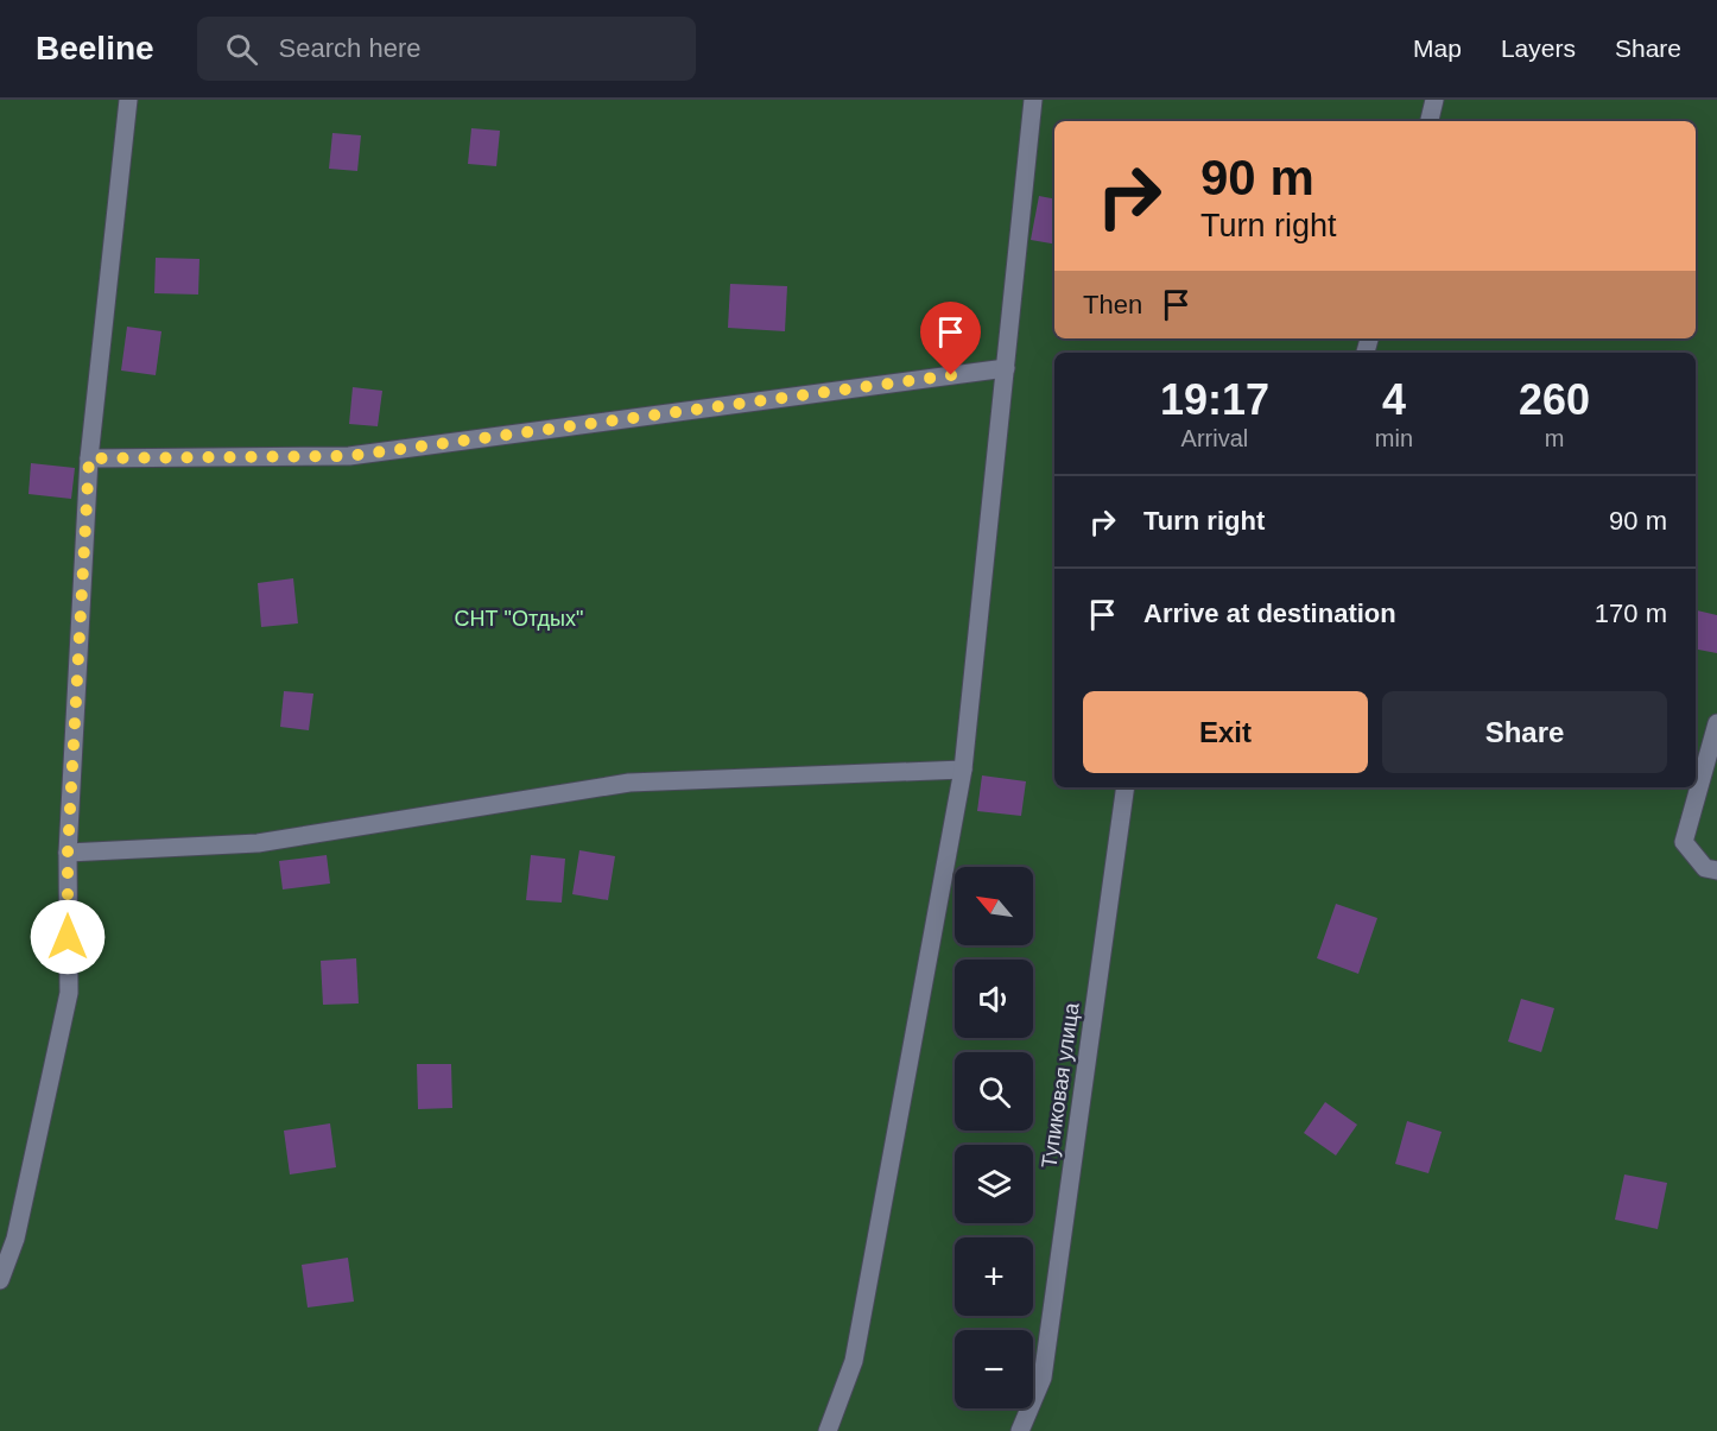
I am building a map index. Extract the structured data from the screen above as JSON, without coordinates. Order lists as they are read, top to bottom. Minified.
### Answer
{"streets":{"lane":["Тупиковая улица"]},"parks":["СНТ \"Отдых\""],"north":"top left","page":{"header":"Beeline","search":"Search here","nav":["Map","Layers","Share"],"turn":["90 m","Turn right"],"then":"Then","eta":["19:17","Arrival","4","min","260","m"],"list":[{"name":"Turn right","value":"90 m"},{"name":"Arrive at destination","value":"170 m"}],"buttons":["Exit","Share"],"map_buttons":["+","−"]}}
